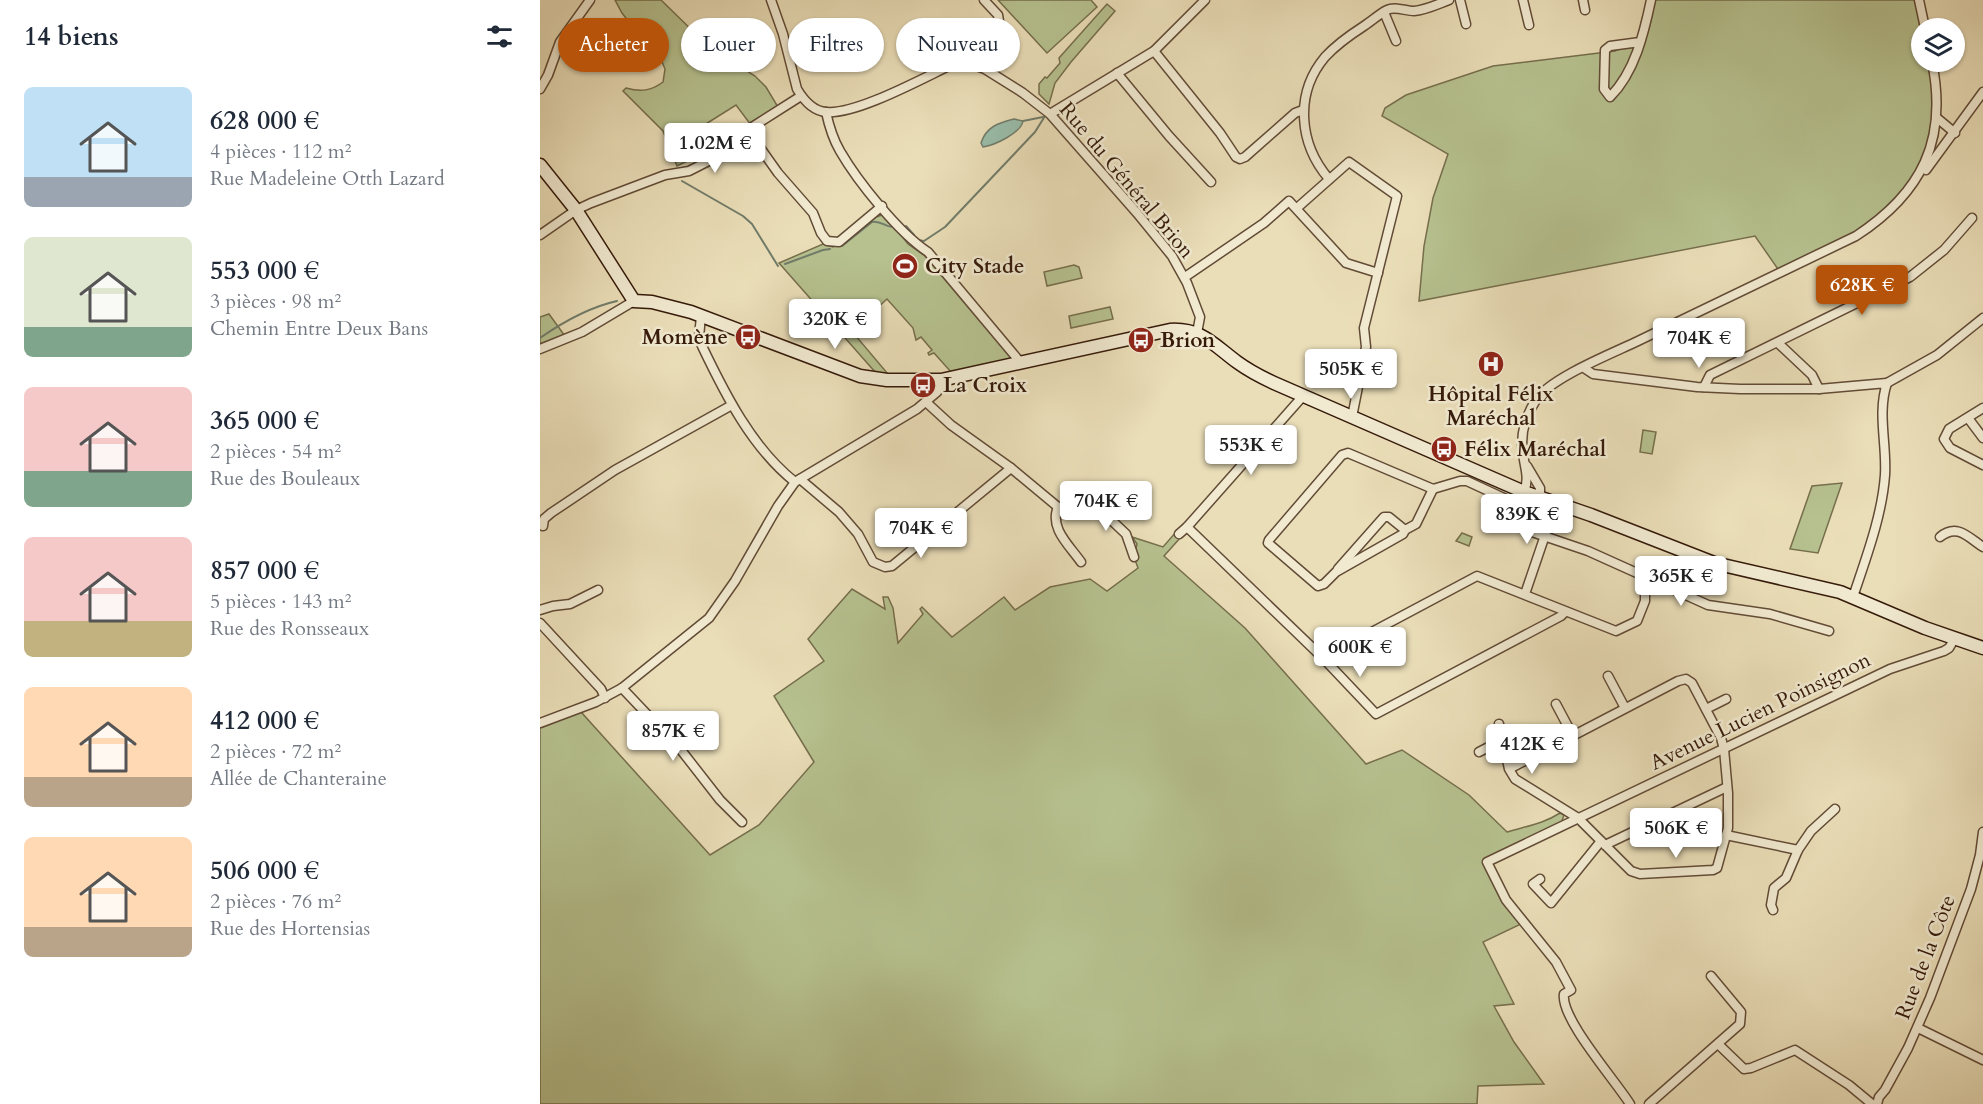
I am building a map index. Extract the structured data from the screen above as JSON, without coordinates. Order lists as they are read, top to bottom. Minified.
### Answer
{"streets":{"street":["Rue du Général Brion","Avenue Lucien Poinsignon","Rue de la Côte"]},"places":{"sports":["City Stade"],"bus stop":["Momène","Brion","La Croix","Félix Maréchal"],"hospital":["Hôpital Félix Maréchal"]},"page":{"heading":"14 biens","chip":["Acheter","Louer","Filtres","Nouveau"],"list":[{"name":"628 000 €","note":"4 pièces · 112 m² · Rue Madeleine Otth Lazard"},{"name":"553 000 €","note":"3 pièces · 98 m² · Chemin Entre Deux Bans"},{"name":"365 000 €","note":"2 pièces · 54 m² · Rue des Bouleaux"},{"name":"857 000 €","note":"5 pièces · 143 m² · Rue des Ronsseaux"},{"name":"412 000 €","note":"2 pièces · 72 m² · Allée de Chanteraine"},{"name":"506 000 €","note":"2 pièces · 76 m² · Rue des Hortensias"}],"price":["1.02M €","628K €","320K €","704K €","505K €","553K €","704K €","839K €","704K €","365K €","600K €","857K €","412K €","506K €"]}}
